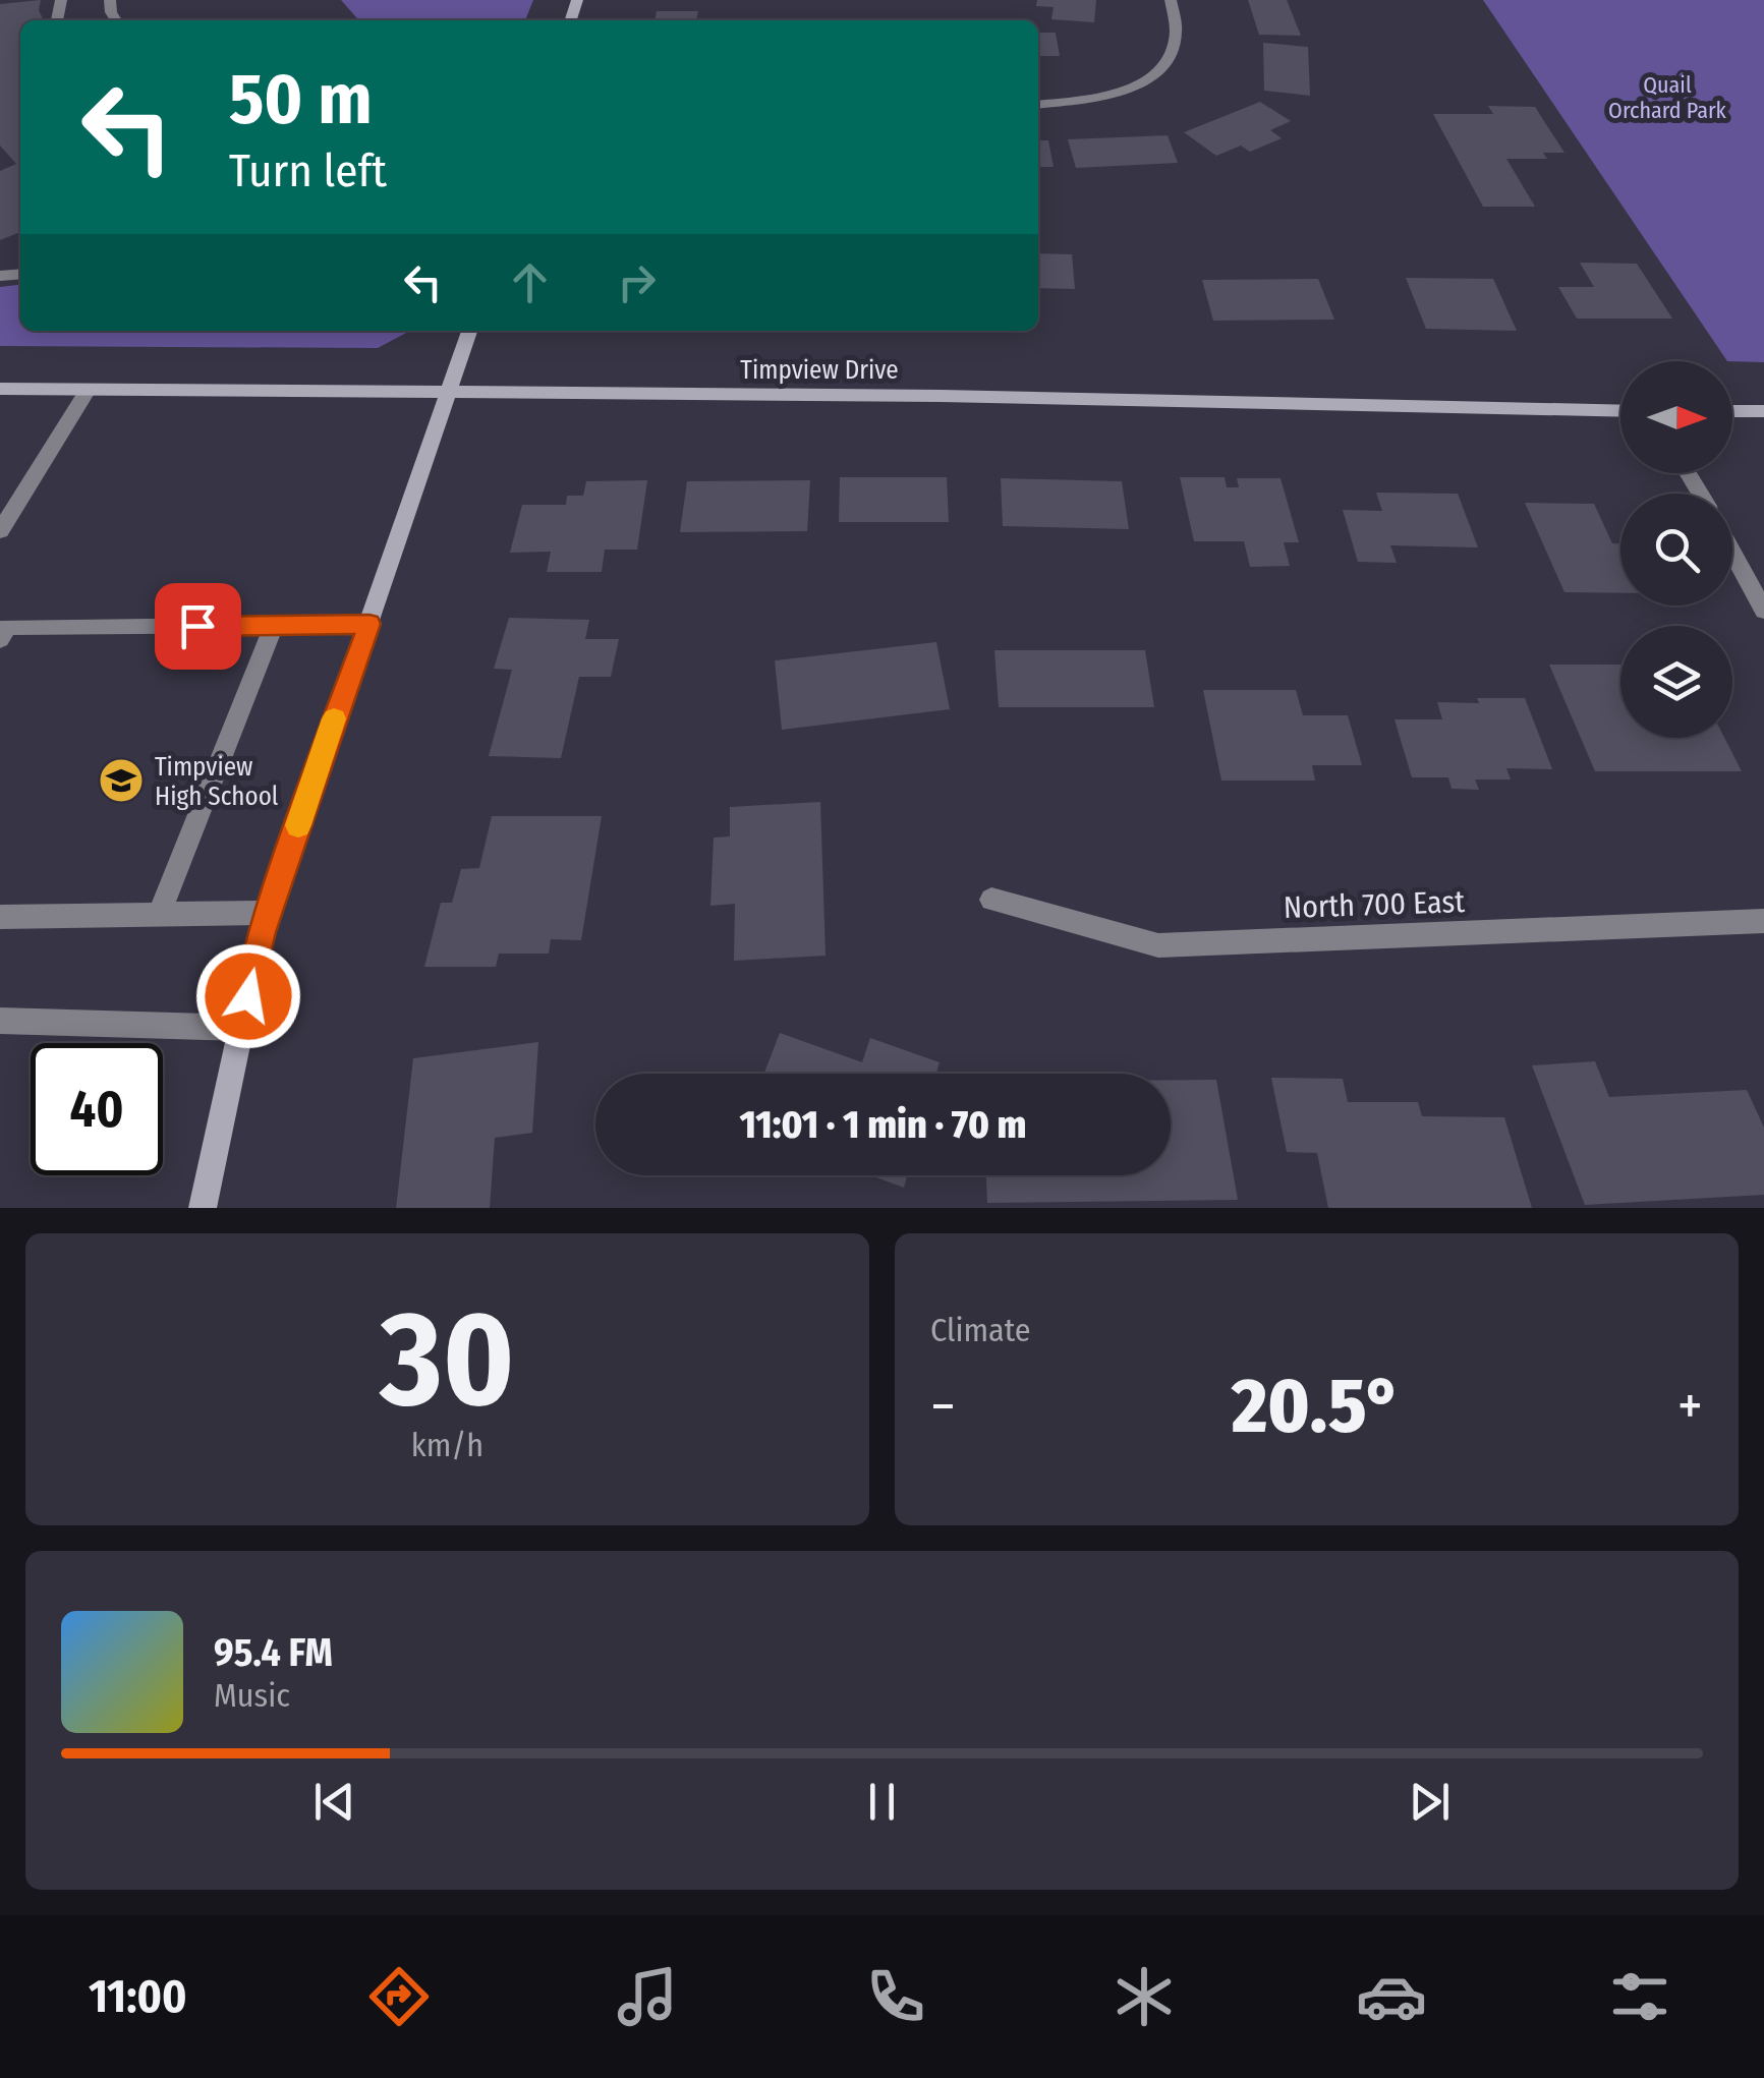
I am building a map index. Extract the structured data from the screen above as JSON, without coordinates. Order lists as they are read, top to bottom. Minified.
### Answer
{"streets":{"street":["Timpview Drive","North 700 East"]},"parks":["Quail Orchard Park"],"places":{"school or university":["Timpview High School"]},"north":"right","page":{"turn":["50 m","Turn left"],"limit":"40","trip":"11:01 · 1 min · 70 m","tile":[["30","km/h"],"Climate"],"heat":["−","20.5°","+"],"song":["95.4 FM","Music"],"tabs":"11:00"}}
